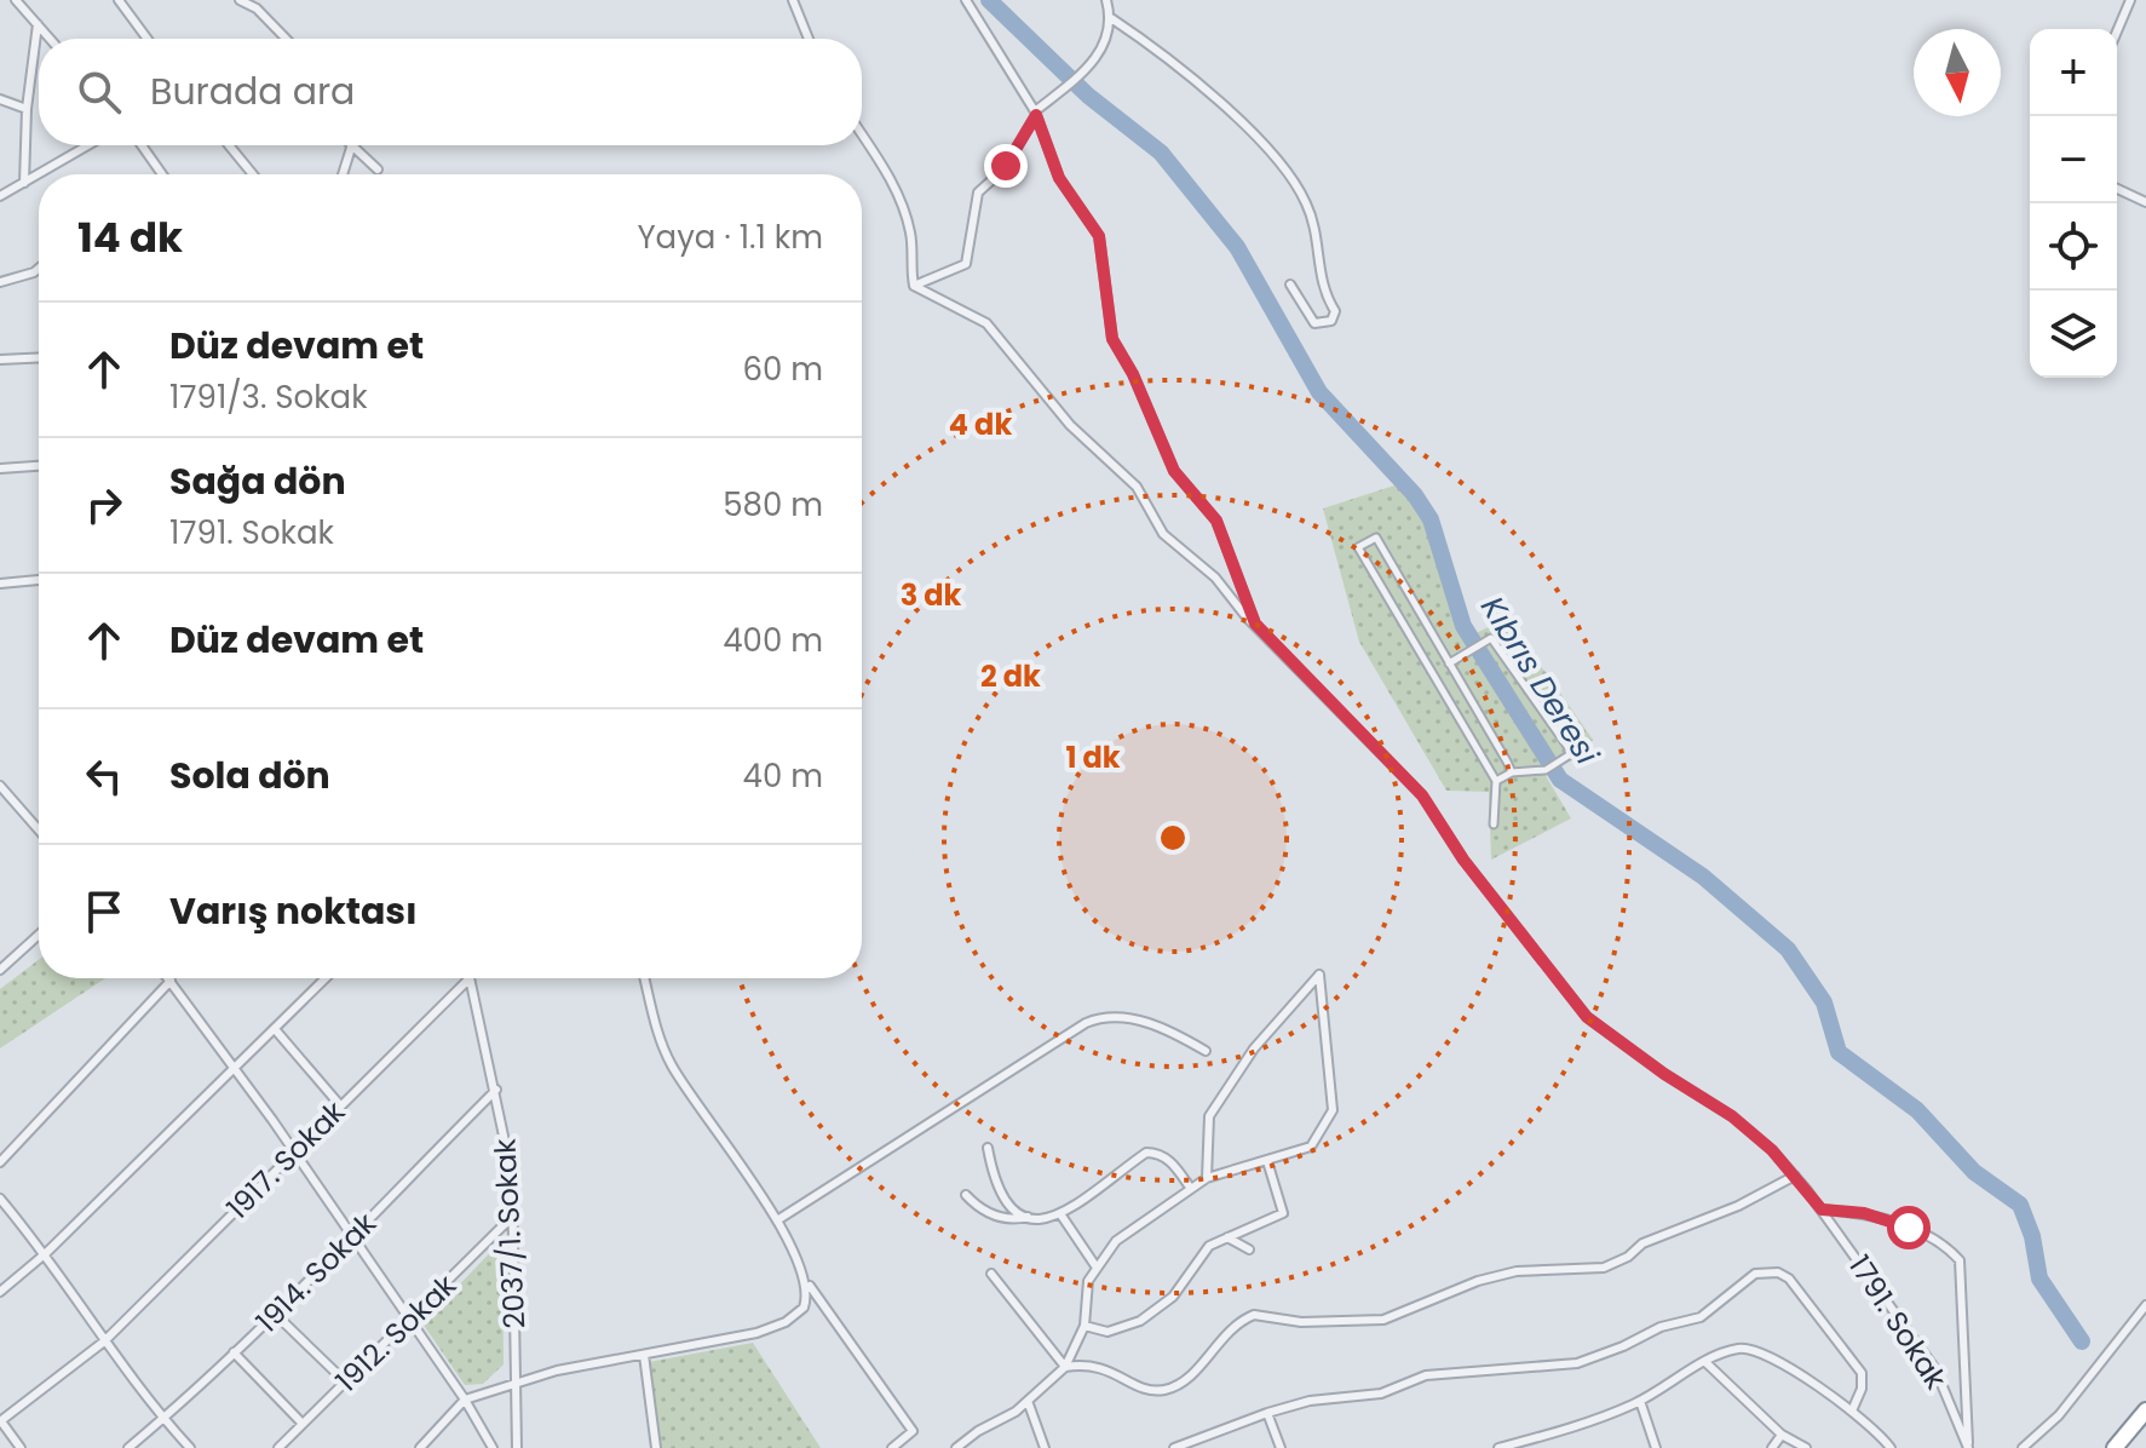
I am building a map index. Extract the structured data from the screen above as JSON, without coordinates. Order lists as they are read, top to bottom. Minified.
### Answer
{"streets":{"street":["1917. Sokak","2037/1. Sokak","1914. Sokak","1791. Sokak","1912. Sokak"]},"crossings":[["1917. Sokak","2037/1. Sokak"],["2037/1. Sokak","1914. Sokak"],["2037/1. Sokak","1912. Sokak"]],"water":["Kıbrıs Deresi"],"north":"bottom","page":{"map_buttons":["+","−"],"search":"Burada ara","heading":["14 dk","Yaya · 1.1 km"],"list":[["Düz devam et","1791/3. Sokak","60 m"],["Sağa dön","1791. Sokak","580 m"],["Düz devam et","400 m"],["Sola dön","40 m"],"Varış noktası"]},"rings":["4 dk","3 dk","2 dk","1 dk"]}
